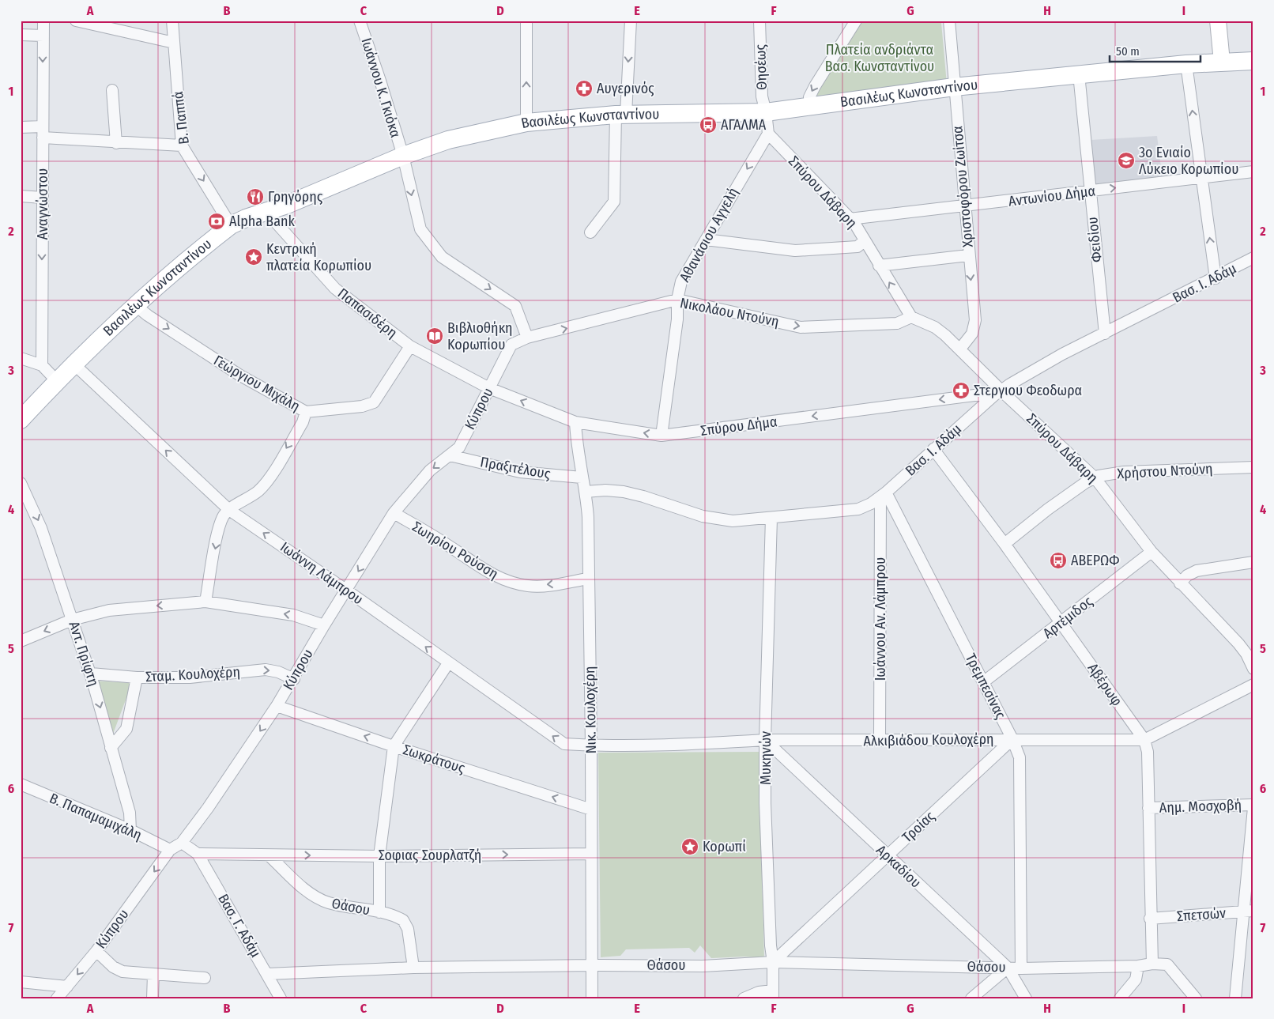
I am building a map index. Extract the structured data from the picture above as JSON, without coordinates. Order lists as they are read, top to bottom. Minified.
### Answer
{"streets":{"main road":["Βασιλέως Κωνσταντίνου"],"street":["Θησέως","Ιωάννου Κ. Γκιόκα","Β. Παππά","Χριστοφόρου Ζωίτσα","Σπύρου Δάβαρη","Αντωνίου Δήμα","Αναγνώστου","Αθανάσιου Αγγελή","Φειδίου","Βασ. Ι. Αδάμ","Νικολάου Ντούνη","Παπασιδέρη","Γεώργιου Μιχάλη","Κύπρου","Σπύρου Δήμα","Πραξιτέλους","Χρήστου Ντούνη","Σωηρίου Ρούσση","Ιωάννη Λάμπρου","Αρτέμιδος","Ιωάννου Αν. Λάμπρου","Αντ. Πρίφτη","Σταμ. Κουλοχέρη","Αβέρωφ","Τρεμπεσίνας","Νικ. Κουλοχέρη","Αλκιβιάδου Κουλοχέρη","Μυκηνών","Σωκράτους","Αημ. Μοσχοβή","Β. Παπαμαμιχάλη","Τροίας","Σοφιας Σουρλατζή","Αρκαδίου","Θάσου","Σπετσών","Βασ. Γ. Αδάμ"]},"crossings":[["Θησέως","Βασιλέως Κωνσταντίνου"],["Ιωάννου Κ. Γκιόκα","Βασιλέως Κωνσταντίνου"],["Ιωάννου Κ. Γκιόκα","Νικολάου Ντούνη"],["Ιωάννου Κ. Γκιόκα","Κύπρου"],["Βασιλέως Κωνσταντίνου","Β. Παππά"],["Βασιλέως Κωνσταντίνου","Χριστοφόρου Ζωίτσα"],["Βασιλέως Κωνσταντίνου","Φειδίου"],["Βασιλέως Κωνσταντίνου","Παπασιδέρη"],["Βασιλέως Κωνσταντίνου","Γεώργιου Μιχάλη"],["Βασιλέως Κωνσταντίνου","Ιωάννη Λάμπρου"],["Χριστοφόρου Ζωίτσα","Σπύρου Δάβαρη"],["Χριστοφόρου Ζωίτσα","Αντωνίου Δήμα"],["Σπύρου Δάβαρη","Αντωνίου Δήμα"],["Σπύρου Δάβαρη","Αθανάσιου Αγγελή"],["Σπύρου Δάβαρη","Βασ. Ι. Αδάμ"],["Σπύρου Δάβαρη","Νικολάου Ντούνη"],["Σπύρου Δάβαρη","Σπύρου Δήμα"],["Σπύρου Δάβαρη","Χρήστου Ντούνη"],["Σπύρου Δάβαρη","Αρτέμιδος"],["Αντωνίου Δήμα","Φειδίου"],["Αθανάσιου Αγγελή","Νικολάου Ντούνη"],["Αθανάσιου Αγγελή","Σπύρου Δήμα"],["Φειδίου","Βασ. Ι. Αδάμ"],["Βασ. Ι. Αδάμ","Σπύρου Δήμα"],["Βασ. Ι. Αδάμ","Ιωάννου Αν. Λάμπρου"],["Βασ. Ι. Αδάμ","Αβέρωφ"],["Βασ. Ι. Αδάμ","Τρεμπεσίνας"],["Βασ. Ι. Αδάμ","Νικ. Κουλοχέρη"],["Βασ. Ι. Αδάμ","Μυκηνών"],["Νικολάου Ντούνη","Κύπρου"],["Παπασιδέρη","Γεώργιου Μιχάλη"],["Παπασιδέρη","Κύπρου"],["Παπασιδέρη","Σπύρου Δήμα"],["Κύπρου","Σπύρου Δήμα"],["Κύπρου","Πραξιτέλους"],["Κύπρου","Σωηρίου Ρούσση"],["Κύπρου","Ιωάννη Λάμπρου"],["Κύπρου","Σταμ. Κουλοχέρη"],["Κύπρου","Σωκράτους"],["Κύπρου","Β. Παπαμαμιχάλη"],["Σπύρου Δήμα","Νικ. Κουλοχέρη"],["Πραξιτέλους","Νικ. Κουλοχέρη"],["Χρήστου Ντούνη","Αβέρωφ"],["Σωηρίου Ρούσση","Νικ. Κουλοχέρη"],["Ιωάννη Λάμπρου","Νικ. Κουλοχέρη"],["Ιωάννη Λάμπρου","Αλκιβιάδου Κουλοχέρη"],["Αρτέμιδος","Αβέρωφ"],["Αρτέμιδος","Τρεμπεσίνας"],["Ιωάννου Αν. Λάμπρου","Τρεμπεσίνας"],["Ιωάννου Αν. Λάμπρου","Αλκιβιάδου Κουλοχέρη"],["Αντ. Πρίφτη","Σταμ. Κουλοχέρη"],["Αντ. Πρίφτη","Β. Παπαμαμιχάλη"],["Αβέρωφ","Αλκιβιάδου Κουλοχέρη"],["Αβέρωφ","Αημ. Μοσχοβή"],["Αβέρωφ","Θάσου"],["Αβέρωφ","Σπετσών"],["Τρεμπεσίνας","Αλκιβιάδου Κουλοχέρη"],["Τρεμπεσίνας","Τροίας"],["Τρεμπεσίνας","Θάσου"],["Νικ. Κουλοχέρη","Αλκιβιάδου Κουλοχέρη"],["Νικ. Κουλοχέρη","Σωκράτους"],["Νικ. Κουλοχέρη","Σοφιας Σουρλατζή"],["Νικ. Κουλοχέρη","Θάσου"],["Αλκιβιάδου Κουλοχέρη","Μυκηνών"],["Αλκιβιάδου Κουλοχέρη","Τροίας"],["Αλκιβιάδου Κουλοχέρη","Αρκαδίου"],["Μυκηνών","Τροίας"],["Μυκηνών","Αρκαδίου"],["Μυκηνών","Θάσου"],["Τροίας","Αρκαδίου"],["Τροίας","Θάσου"],["Σοφιας Σουρλατζή","Θάσου"],["Αρκαδίου","Θάσου"]],"one_way":["Ιωάννου Κ. Γκιόκα","Β. Παππά","Αναγνώστου","Αθανάσιου Αγγελή","Γεώργιου Μιχάλη","Κύπρου","Σπύρου Δήμα","Σωηρίου Ρούσση","Ιωάννη Λάμπρου","Αντ. Πρίφτη","Σωκράτους","Σοφιας Σουρλατζή"],"parks":["Πλατεία ανδριάντα Βασ. Κωνσταντίνου"],"places":{"pharmacy":["Αυγερινός","Στεργιου Φεοδωρα"],"bus stop":["ΑΓΑΛΜΑ","ΑΒΕΡΩΦ"],"school or university":["3ο Ενιαίο Λύκειο Κορωπίου"],"restaurant":["Γρηγόρης"],"bank":["Alpha Bank"],"place":["Κεντρική πλατεία Κορωπίου","Κορωπί"],"library":["Βιβλιοθήκη Κορωπίου"]},"scale_bar":"50 m","grid":{"columns":["A","B","C","D","E","F","G","H","I"],"rows":["1","2","3","4","5","6","7"]}}
